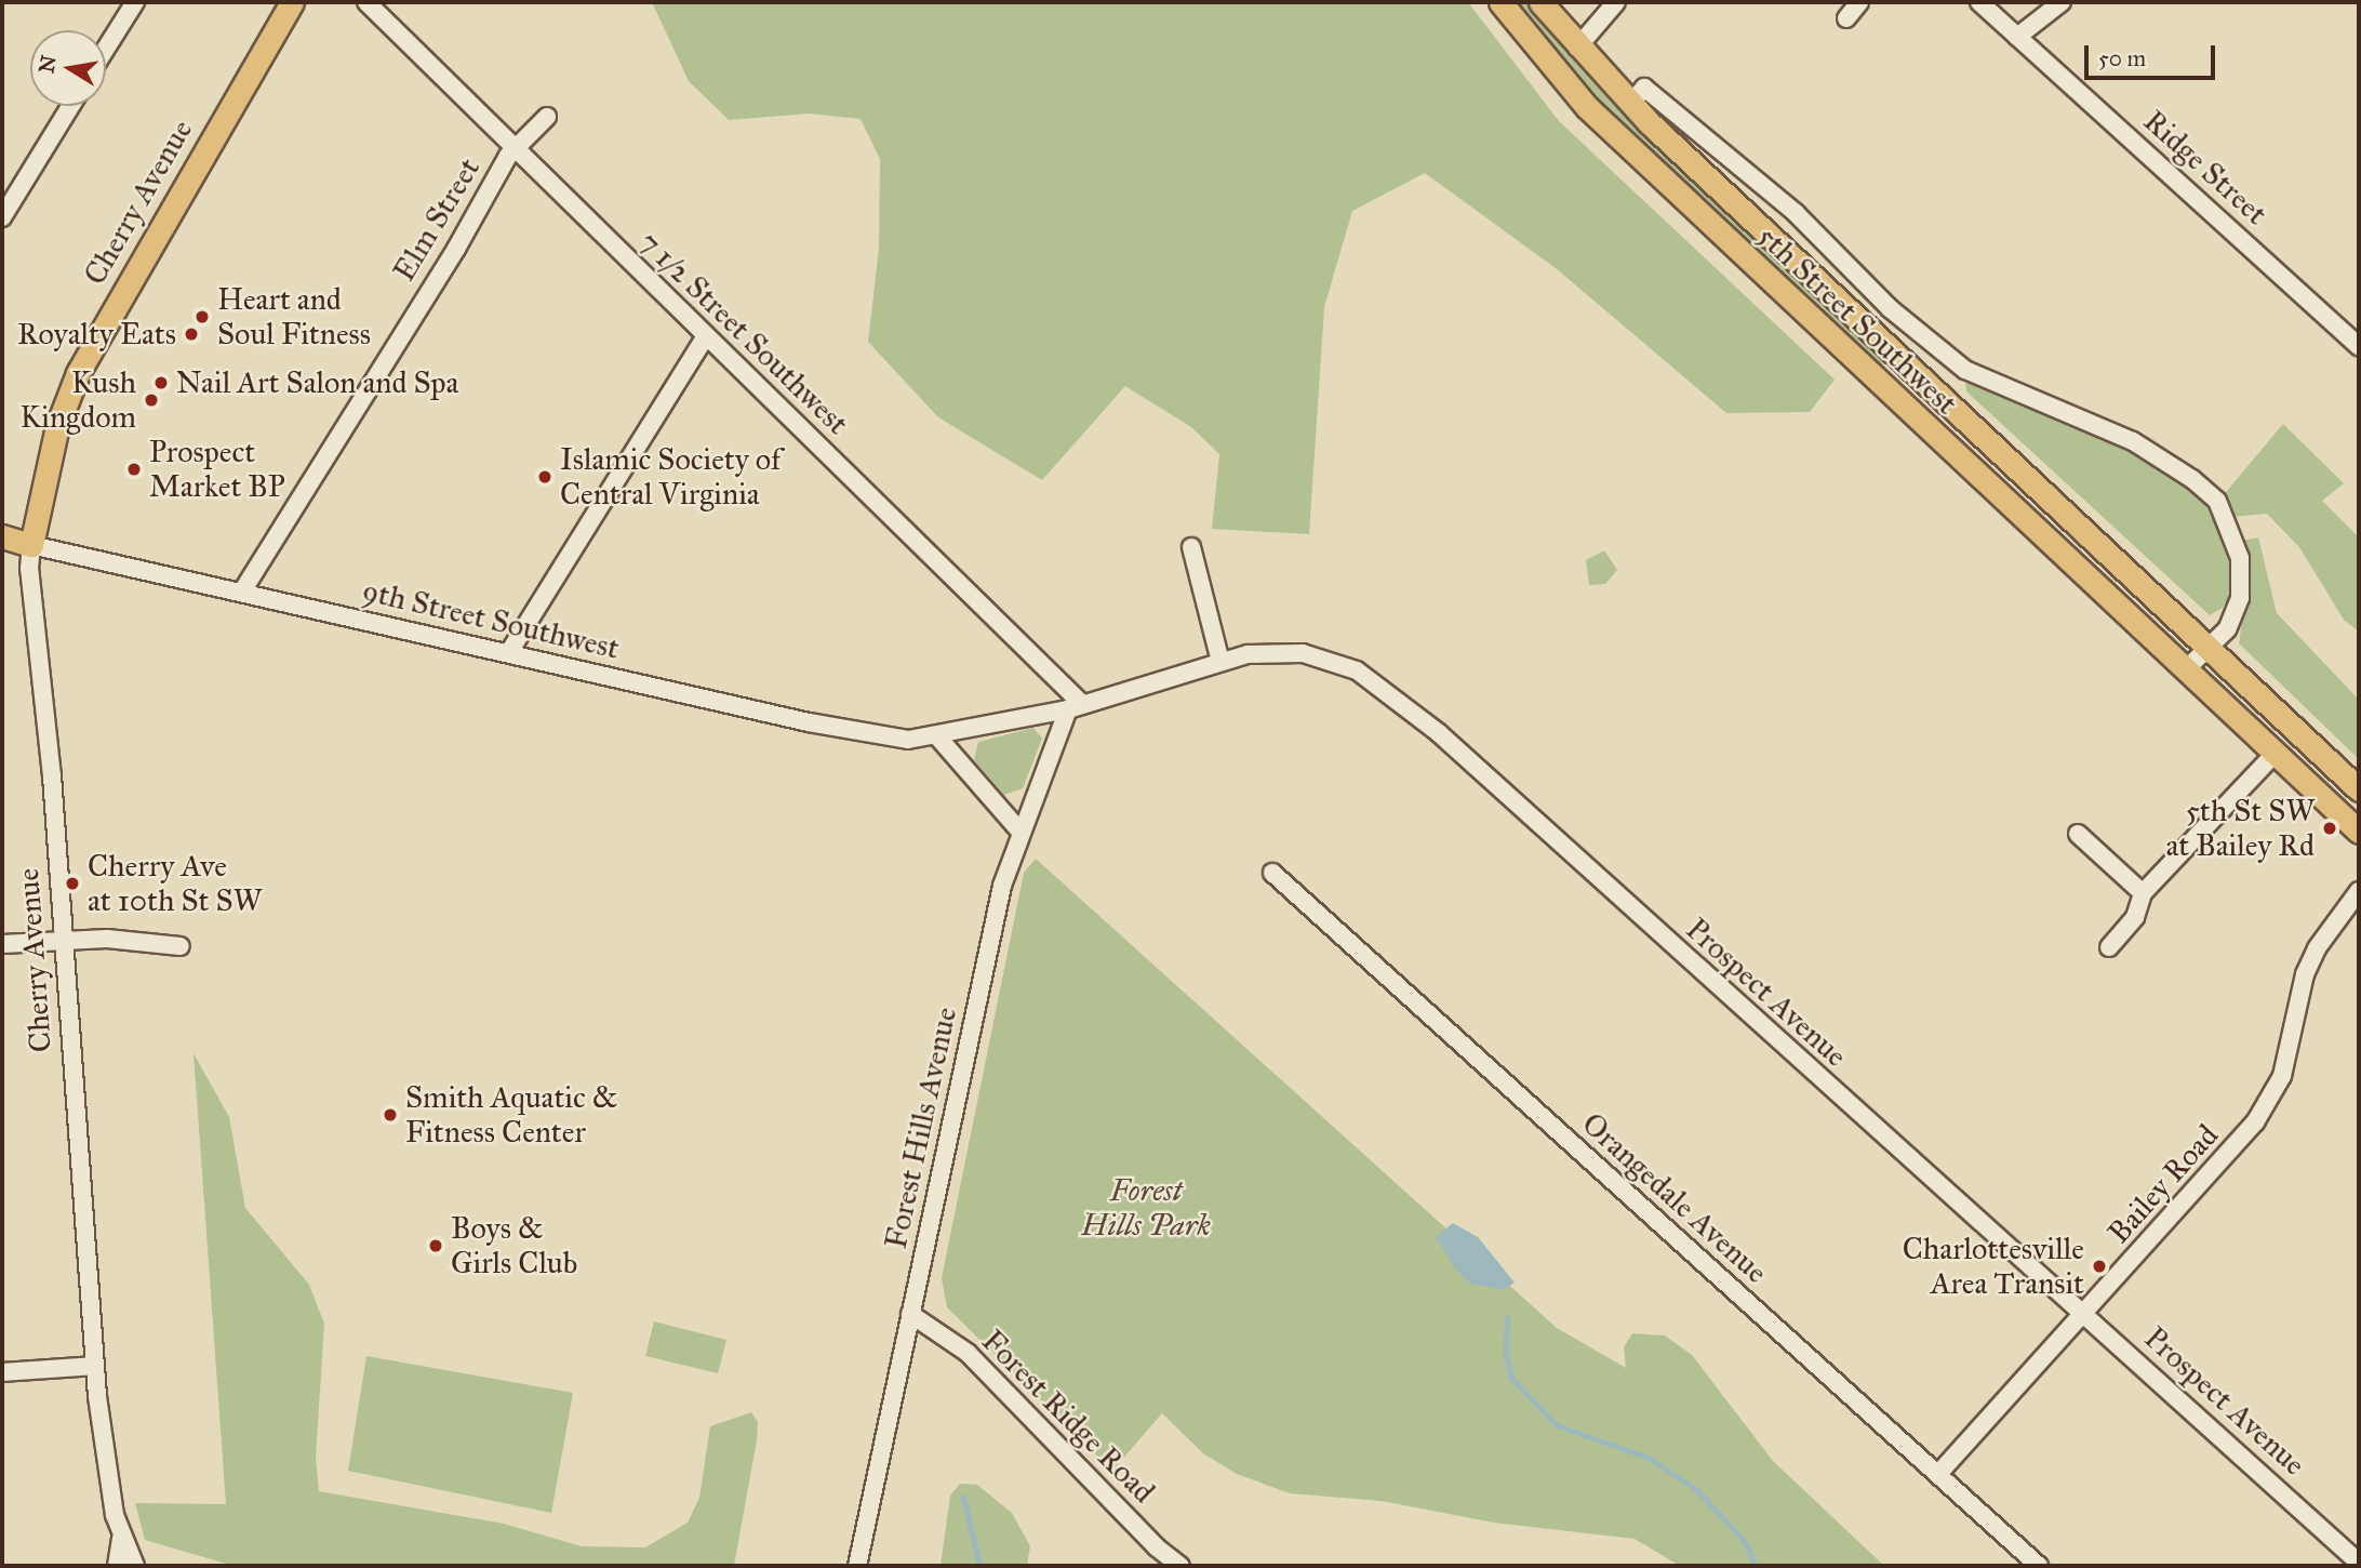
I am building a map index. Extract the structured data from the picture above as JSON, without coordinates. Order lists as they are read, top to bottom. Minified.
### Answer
{"streets":{"main road":["Cherry Avenue","5th Street Southwest"],"street":["Ridge Street","Elm Street","7 1/2 Street Southwest","9th Street Southwest","Prospect Avenue","Forest Hills Avenue","Bailey Road","Orangedale Avenue","Forest Ridge Road"]},"crossings":[["Cherry Avenue","9th Street Southwest"],["Elm Street","7 1/2 Street Southwest"],["Elm Street","9th Street Southwest"],["7 1/2 Street Southwest","9th Street Southwest"],["7 1/2 Street Southwest","Prospect Avenue"],["7 1/2 Street Southwest","Forest Hills Avenue"],["9th Street Southwest","Prospect Avenue"],["9th Street Southwest","Forest Hills Avenue"],["Prospect Avenue","Forest Hills Avenue"],["Prospect Avenue","Bailey Road"],["Forest Hills Avenue","Forest Ridge Road"],["Bailey Road","Orangedale Avenue"]],"parks":["Forest Hills Park"],"places":["Heart and Soul Fitness","Royalty Eats","Nail Art Salon and Spa","Kush Kingdom","Prospect Market BP","Islamic Society of Central Virginia","5th St SW at Bailey Rd","Cherry Ave at 10th St SW","Smith Aquatic & Fitness Center","Boys & Girls Club","Charlottesville Area Transit"],"scale_bar":"50 m","north":"left"}
